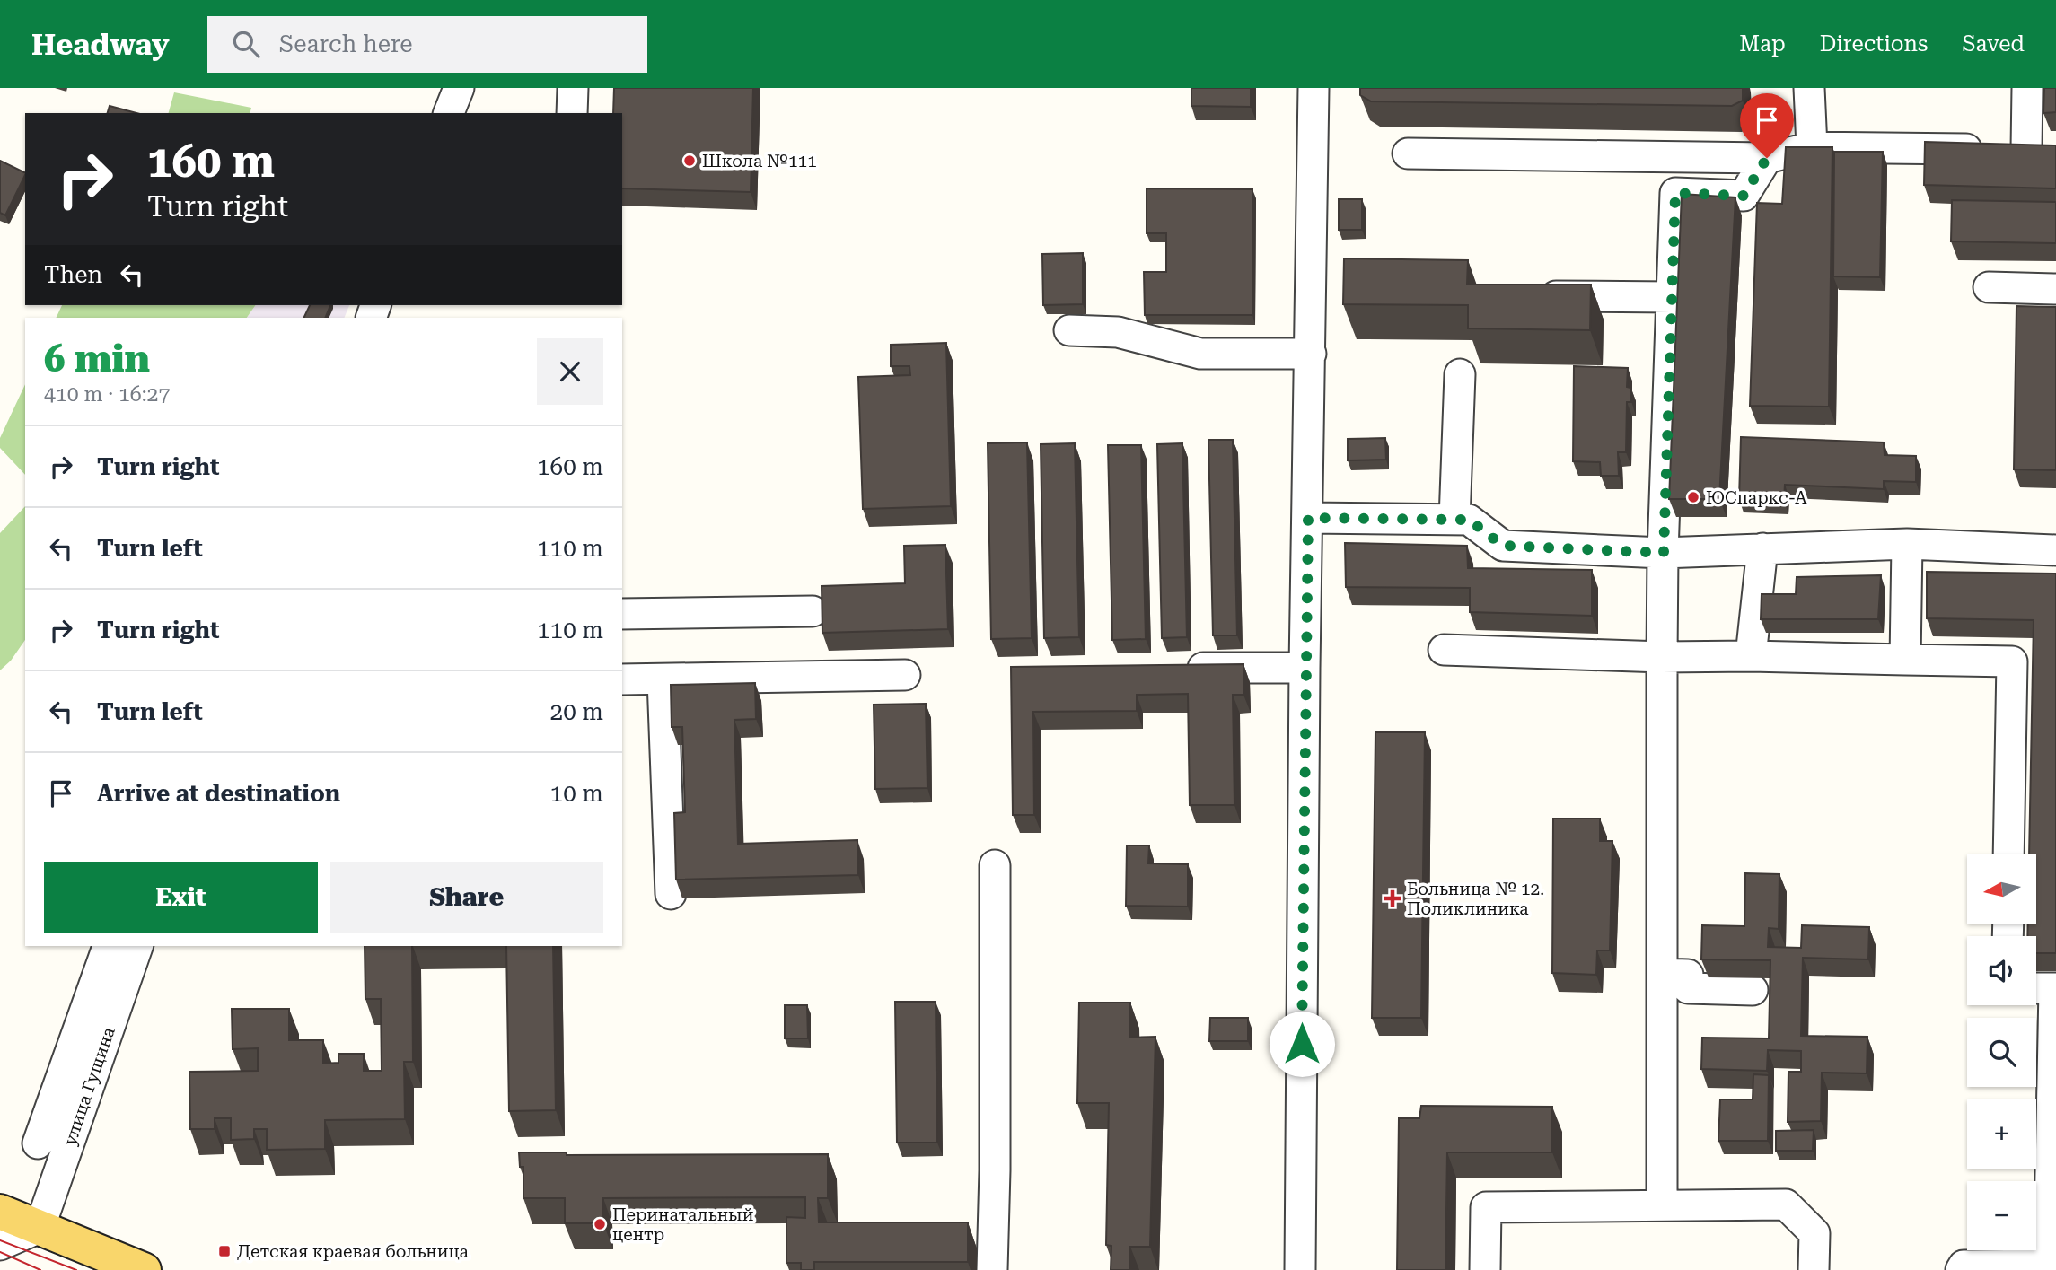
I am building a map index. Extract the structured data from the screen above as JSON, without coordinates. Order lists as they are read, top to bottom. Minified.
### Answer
{"streets":{"street":["улица Гущина"]},"places":{"other":["Школа №111","ЮСпаркс-А","Перинатальный центр"],"health":["Больница № 12. Поликлиника"],"transit":["Детская краевая больница"]},"north":"left","page":{"header":"Headway","search":"Search here","nav":["Map","Directions","Saved"],"turn":["160 m","Turn right"],"then":"Then","heading":["6 min","410 m · 16:27"],"list":[{"name":"Turn right","value":"160 m"},{"name":"Turn left","value":"110 m"},{"name":"Turn right","value":"110 m"},{"name":"Turn left","value":"20 m"},{"name":"Arrive at destination","value":"10 m"}],"buttons":["Exit","Share"],"map_buttons":["+","−"]}}
